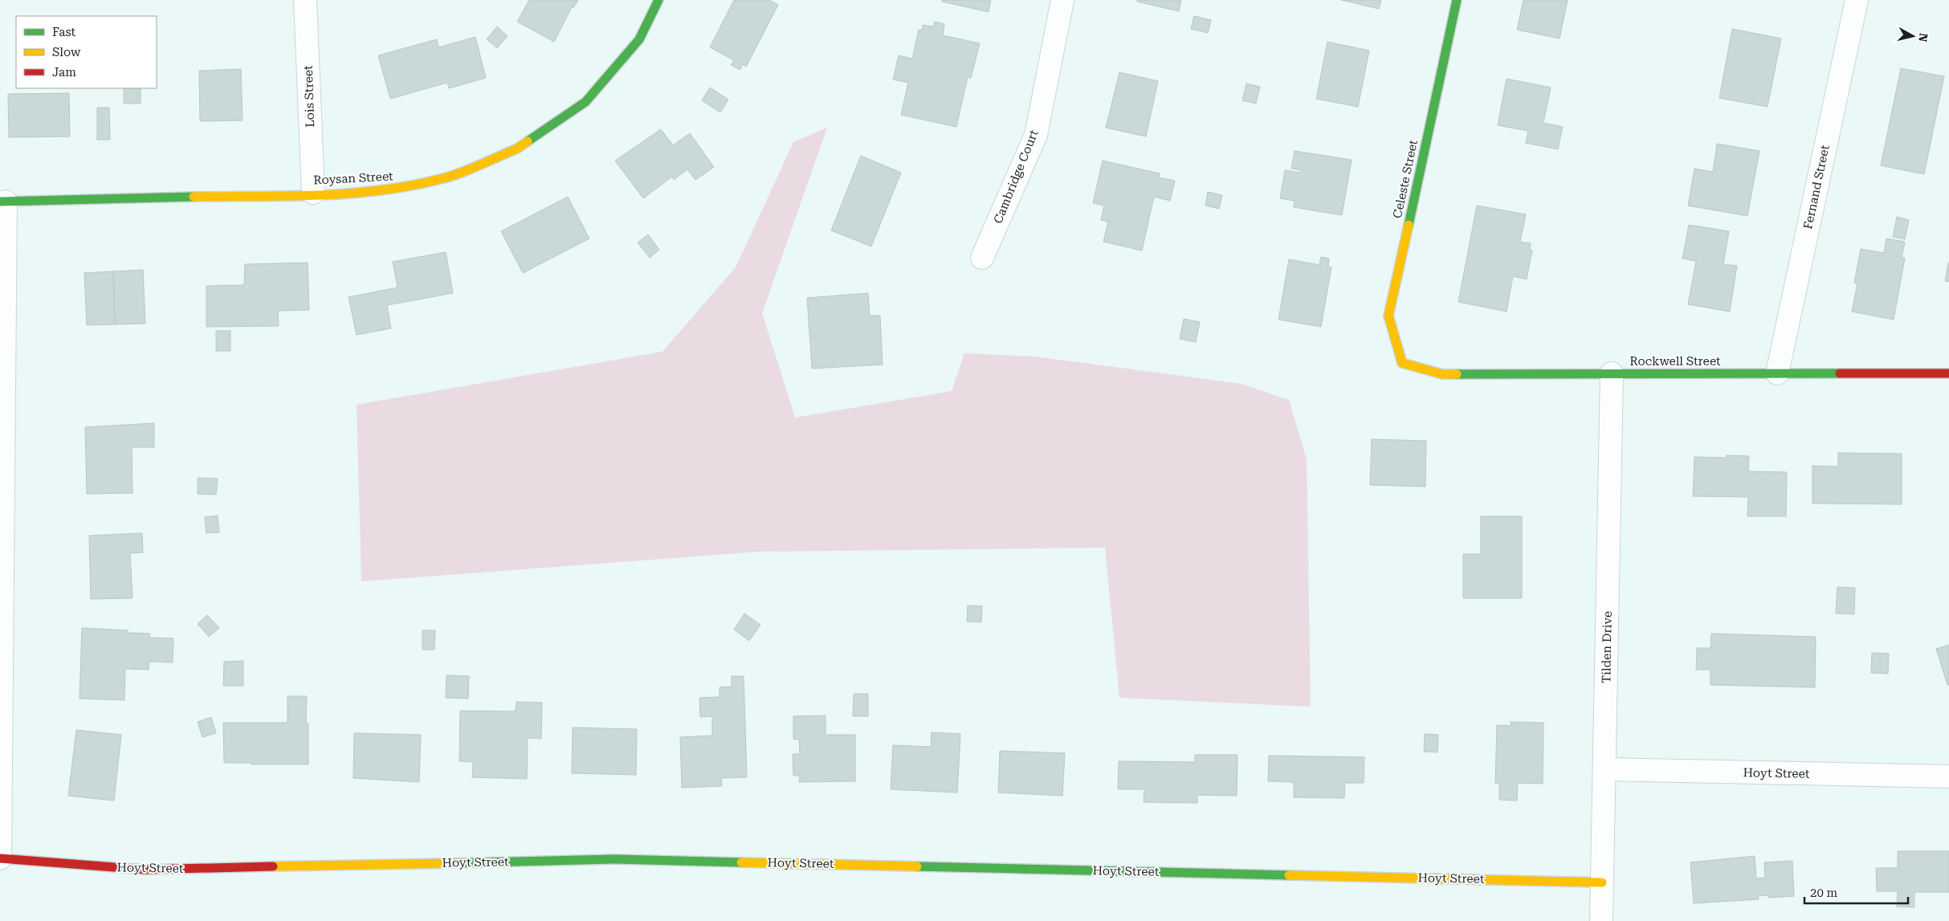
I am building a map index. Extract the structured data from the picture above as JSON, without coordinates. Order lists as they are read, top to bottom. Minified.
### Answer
{"streets":{"street":["Lois Street","Cambridge Court","Roysan Street","Celeste Street","Fernand Street","Rockwell Street","Tilden Drive","Hoyt Street"]},"crossings":[["Lois Street","Roysan Street"],["Celeste Street","Rockwell Street"],["Fernand Street","Rockwell Street"],["Rockwell Street","Tilden Drive"],["Tilden Drive","Hoyt Street"]],"legend":["Fast","Slow","Jam"],"scale_bar":"20 m","north":"right"}
